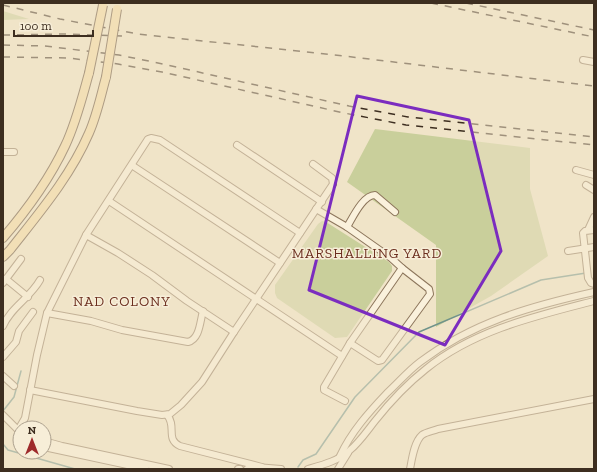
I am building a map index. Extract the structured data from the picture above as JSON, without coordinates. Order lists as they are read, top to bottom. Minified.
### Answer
{"districts":["MARSHALLING YARD","NAD COLONY"],"scale_bar":"100 m","north":"top"}
